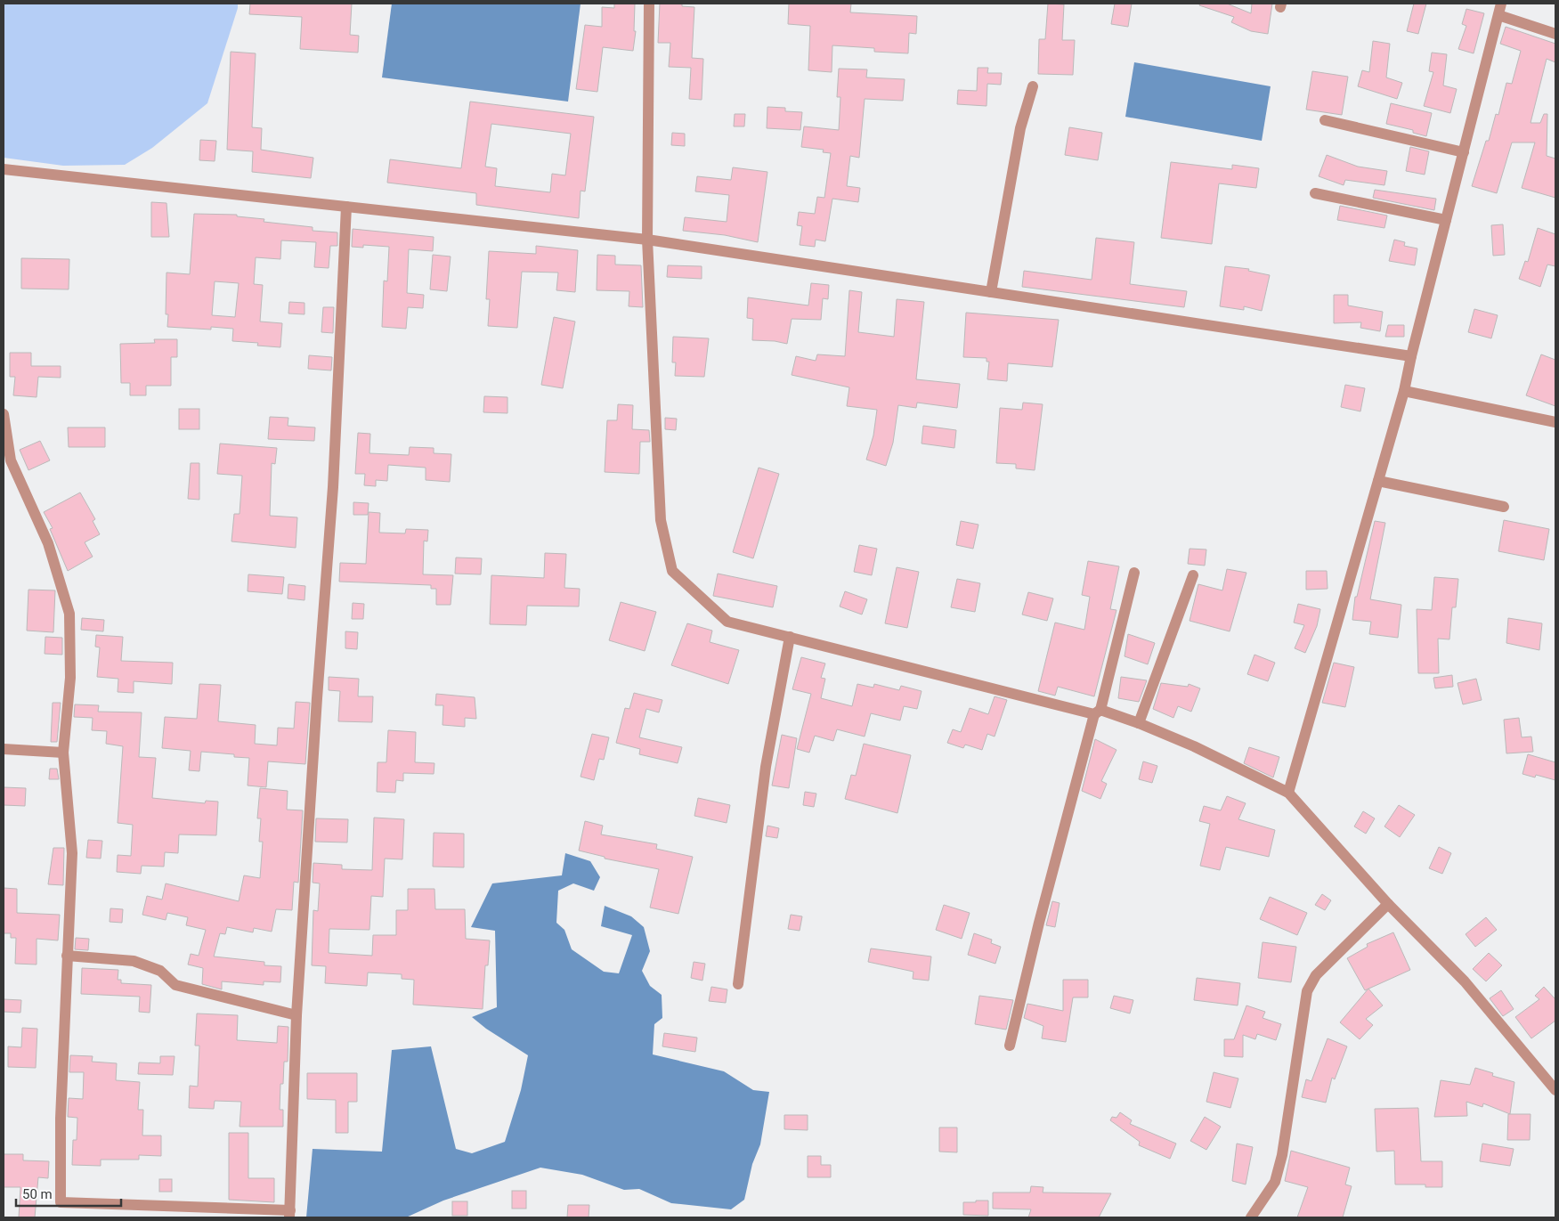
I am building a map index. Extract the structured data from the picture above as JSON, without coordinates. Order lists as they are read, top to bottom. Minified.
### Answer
{"scale_bar":"50 m"}
